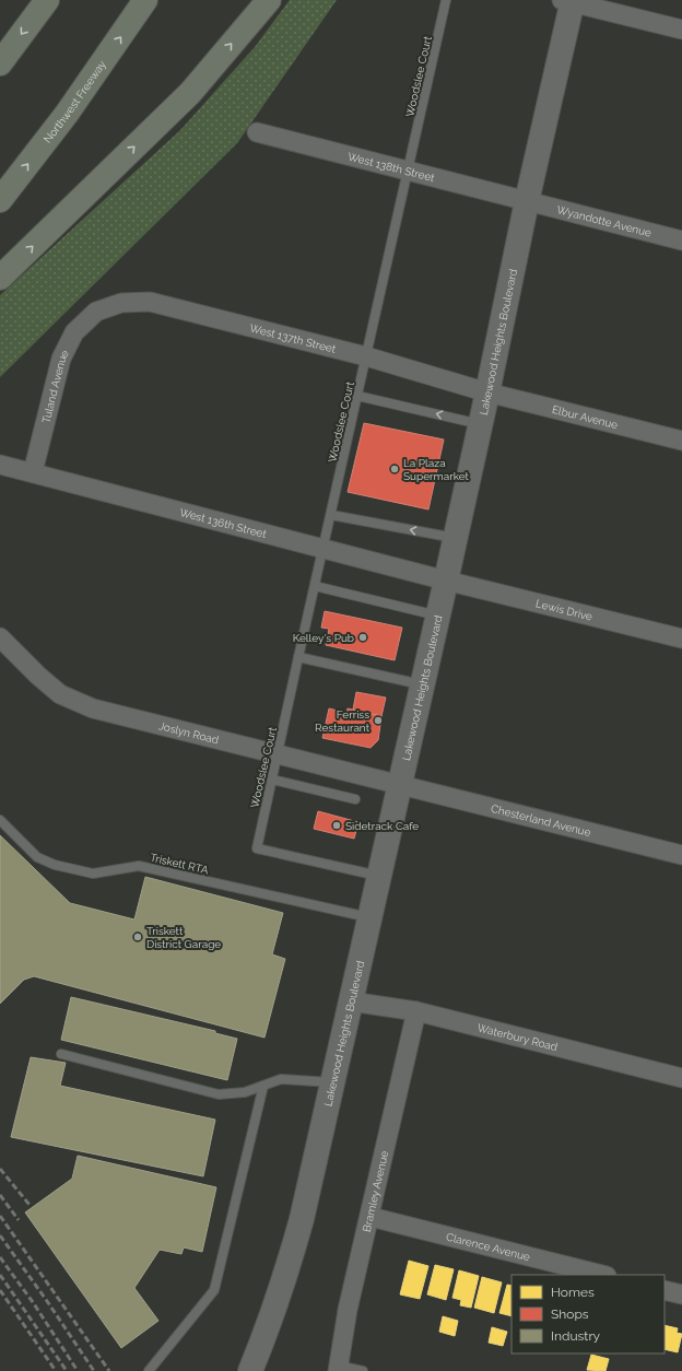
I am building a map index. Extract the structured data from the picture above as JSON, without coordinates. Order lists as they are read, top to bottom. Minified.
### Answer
{"streets":{"highway":["Northwest Freeway"],"main road":["Lakewood Heights Boulevard"],"street":["West 138th Street","Wyandotte Avenue","West 137th Street","Tuland Avenue","Elbur Avenue","West 136th Street","Lewis Drive","Joslyn Road","Chesterland Avenue","Waterbury Road","Bramley Avenue","Clarence Avenue"],"lane":["Woodslee Court","Triskett RTA"]},"crossings":[["Woodslee Court","West 138th Street"],["Woodslee Court","West 137th Street"],["Woodslee Court","Lakewood Heights Boulevard"],["Woodslee Court","West 136th Street"],["Woodslee Court","Joslyn Road"],["West 138th Street","Wyandotte Avenue"],["West 138th Street","Lakewood Heights Boulevard"],["Wyandotte Avenue","Lakewood Heights Boulevard"],["West 137th Street","Lakewood Heights Boulevard"],["West 137th Street","Tuland Avenue"],["West 137th Street","Elbur Avenue"],["Lakewood Heights Boulevard","Elbur Avenue"],["Lakewood Heights Boulevard","West 136th Street"],["Lakewood Heights Boulevard","Lewis Drive"],["Lakewood Heights Boulevard","Joslyn Road"],["Lakewood Heights Boulevard","Chesterland Avenue"],["Lakewood Heights Boulevard","Triskett RTA"],["Lakewood Heights Boulevard","Waterbury Road"],["Tuland Avenue","West 136th Street"],["West 136th Street","Lewis Drive"],["Joslyn Road","Chesterland Avenue"],["Waterbury Road","Bramley Avenue"],["Bramley Avenue","Clarence Avenue"]],"places":["La Plaza Supermarket","Kelley's Pub","Ferriss Restaurant","Sidetrack Cafe","Triskett District Garage"],"legend":["Homes","Shops","Industry"]}
